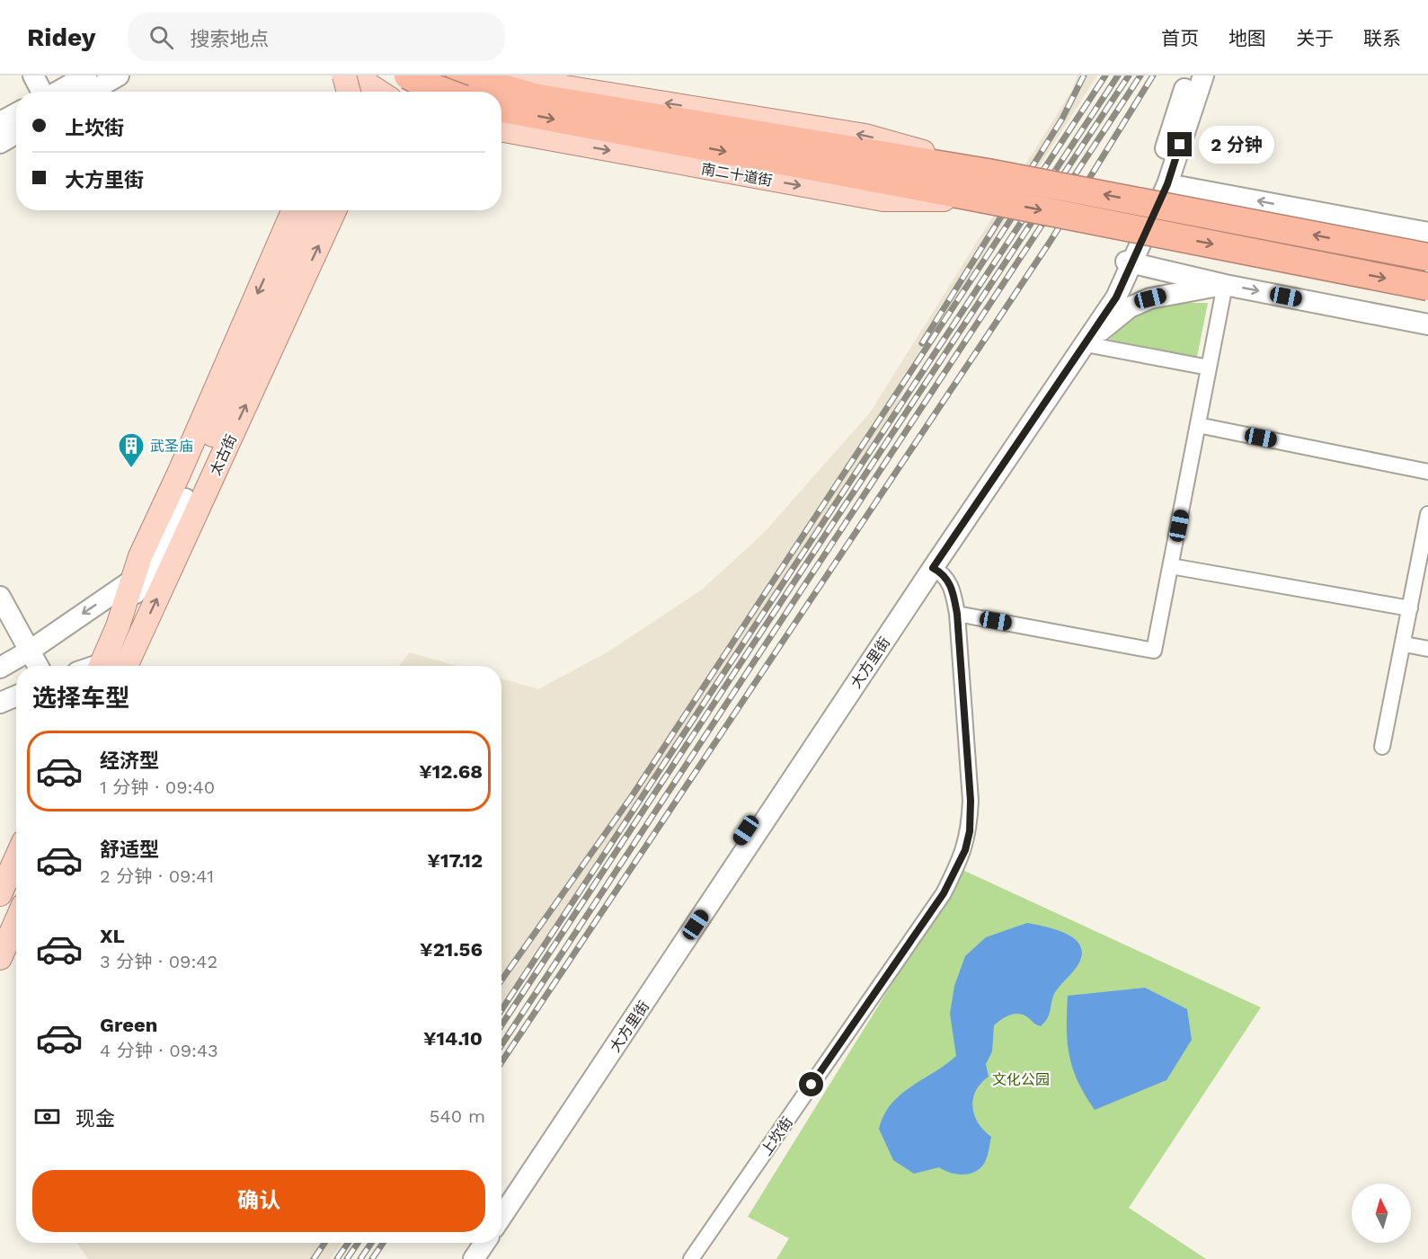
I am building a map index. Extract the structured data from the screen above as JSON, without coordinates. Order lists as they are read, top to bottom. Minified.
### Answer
{"streets":{"main road":["南二十道街","太古街","大方里街"],"street":["上坎街"]},"crossings":[["大方里街","上坎街"]],"parks":["文化公园"],"places":{"building":["武圣庙"]},"north":"top","page":{"header":"Ridey","search":"搜索地点","nav":["首页","地图","关于","联系"],"banner":["上坎街","大方里街"],"bubble":"2 分钟","heading":"选择车型","list":[{"name":"经济型","note":"1 分钟 · 09:40","value":"¥12.68"},{"name":"舒适型","note":"2 分钟 · 09:41","value":"¥17.12"},{"name":"XL","note":"3 分钟 · 09:42","value":"¥21.56"},{"name":"Green","note":"4 分钟 · 09:43","value":"¥14.10"}],"pay":["现金","540 m"],"buttons":"确认"}}
